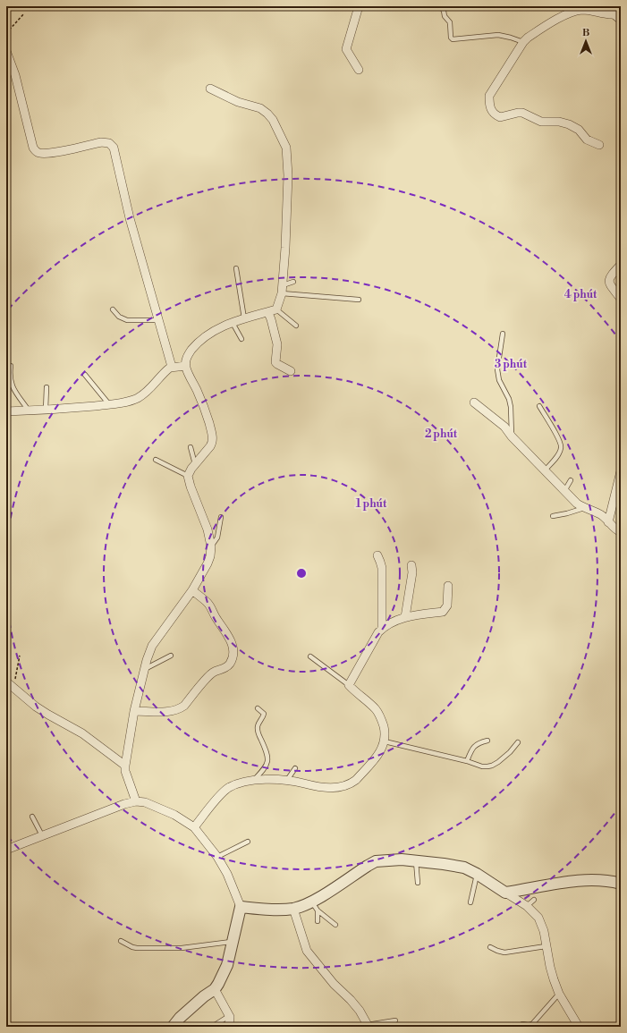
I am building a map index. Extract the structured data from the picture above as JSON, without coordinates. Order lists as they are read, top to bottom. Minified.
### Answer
{"north":"top","rings":["4 phút","3 phút","2 phút","1 phút"]}
